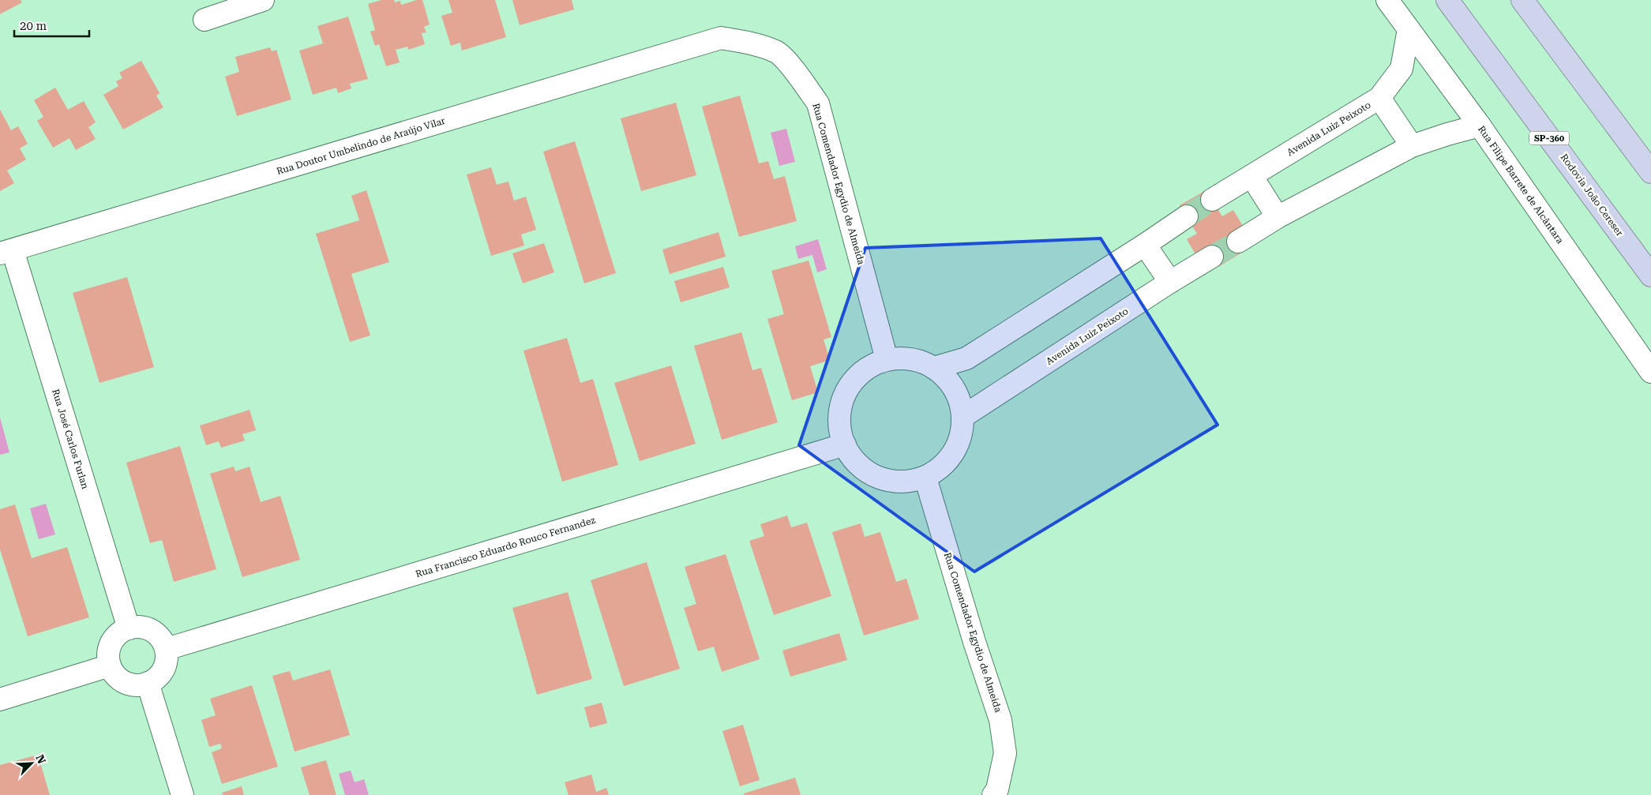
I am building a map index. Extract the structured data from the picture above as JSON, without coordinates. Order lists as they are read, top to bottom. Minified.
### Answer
{"streets":{"highway":["SP-360","Rodovia João Cereser"],"street":["Avenida Luiz Peixoto","Rua Doutor Umbelindo de Araújo Vilar","Rua Comendador Egydio de Almeida","Rua Filipe Barrete de Alcântara","Rua José Carlos Furlan","Rua Francisco Eduardo Rouco Fernandez"]},"crossings":[["Avenida Luiz Peixoto","Rua Comendador Egydio de Almeida"],["Avenida Luiz Peixoto","Rua Filipe Barrete de Alcântara"],["Avenida Luiz Peixoto","Rua Francisco Eduardo Rouco Fernandez"],["Rua Doutor Umbelindo de Araújo Vilar","Rua Comendador Egydio de Almeida"],["Rua Doutor Umbelindo de Araújo Vilar","Rua José Carlos Furlan"],["Rua Comendador Egydio de Almeida","Rua Francisco Eduardo Rouco Fernandez"],["Rua José Carlos Furlan","Rua Francisco Eduardo Rouco Fernandez"]],"scale_bar":"20 m","north":"top right"}
